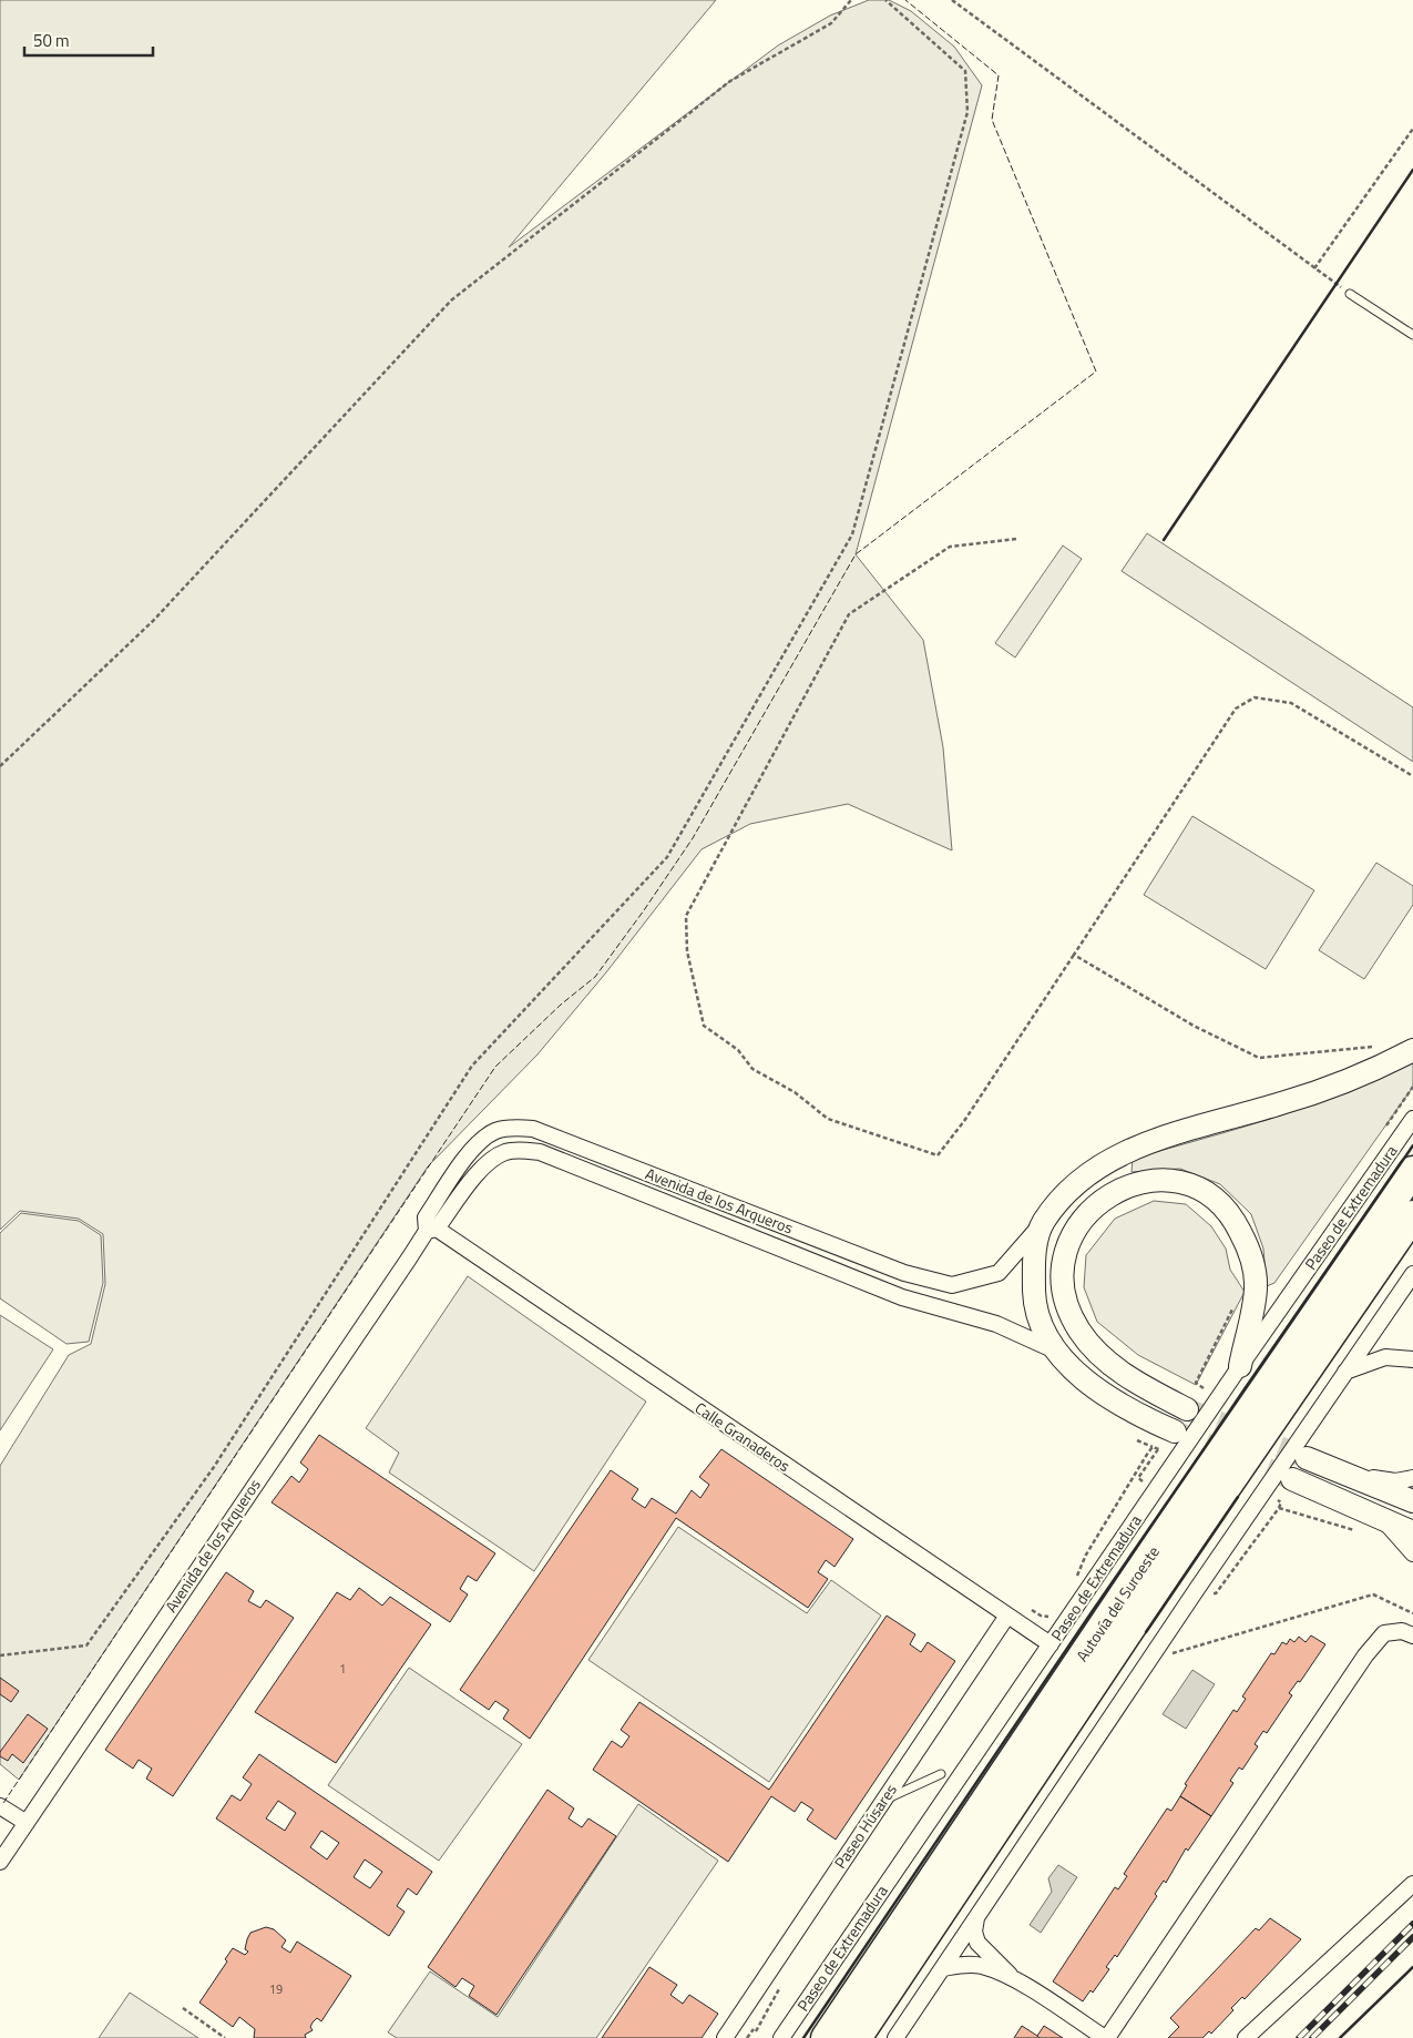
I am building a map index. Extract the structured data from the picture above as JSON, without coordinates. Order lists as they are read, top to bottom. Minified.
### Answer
{"streets":{"highway":["Autovía del Suroeste"],"street":["Avenida de los Arqueros","Paseo de Extremadura","Calle Granaderos","Paseo Húsares"]},"crossings":[["Avenida de los Arqueros","Calle Granaderos"],["Paseo de Extremadura","Calle Granaderos"],["Calle Granaderos","Paseo Húsares"]],"house_numbers":["1","19"],"scale_bar":"50 m"}
